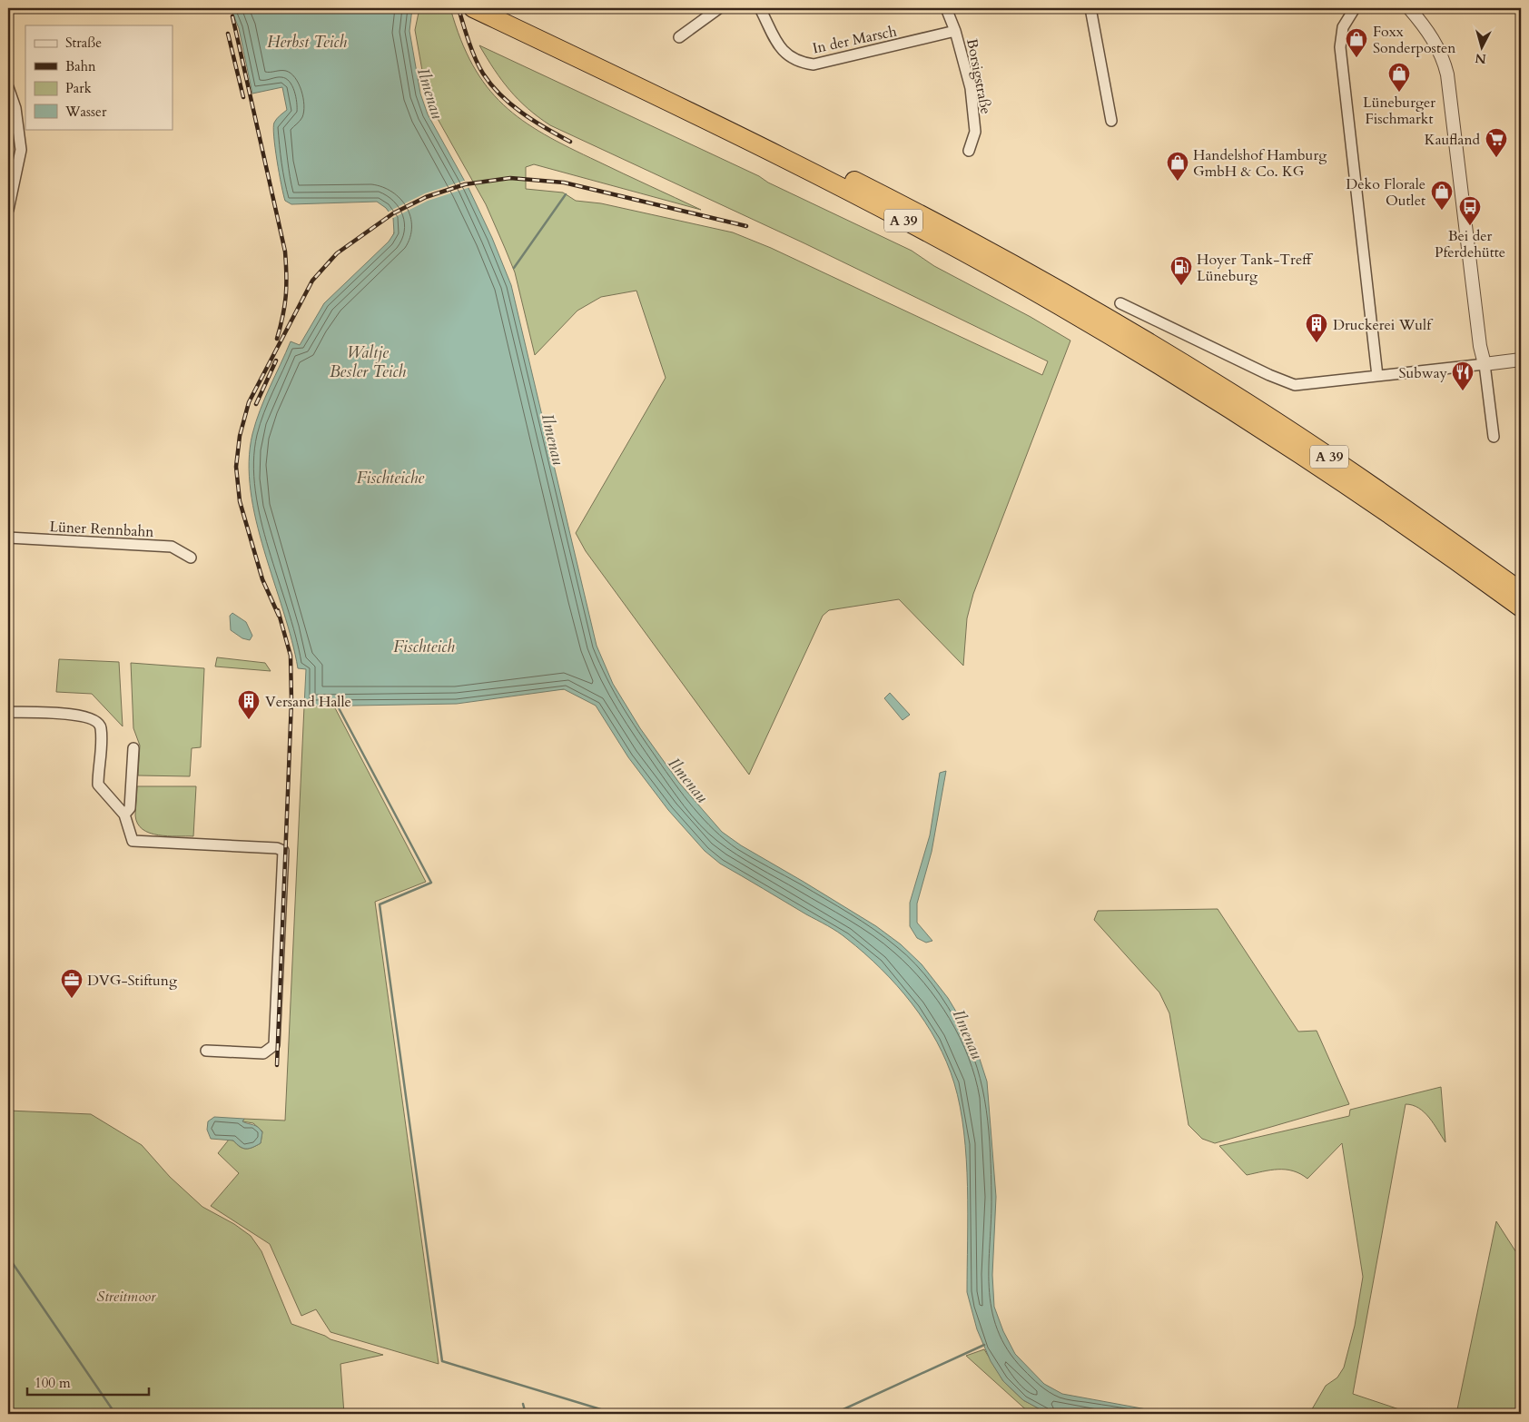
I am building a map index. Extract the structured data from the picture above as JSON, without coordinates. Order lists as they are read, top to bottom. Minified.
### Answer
{"streets":{"highway":["A 39"],"street":["In der Marsch","Borsigstraße","Lüner Rennbahn"]},"crossings":[["In der Marsch","Borsigstraße"]],"water":["Herbst Teich","Ilmenau","Waltje Besler Teich","Fischteiche","Fischteich"],"parks":["Streitmoor"],"places":{"shop":["Foxx Sonderposten","Lüneburger Fischmarkt","Handelshof Hamburg GmbH & Co. KG","Deko Florale Outlet"],"supermarket":["Kaufland"],"bus stop":["Bei der Pferdehütte"],"fuel station":["Hoyer Tank-Treff Lüneburg"],"building":["Druckerei Wulf","Versand Halle"],"restaurant":["Subway"],"office":["DVG-Stiftung"]},"legend":["Straße","Bahn","Park","Wasser"],"scale_bar":"100 m","north":"bottom"}
